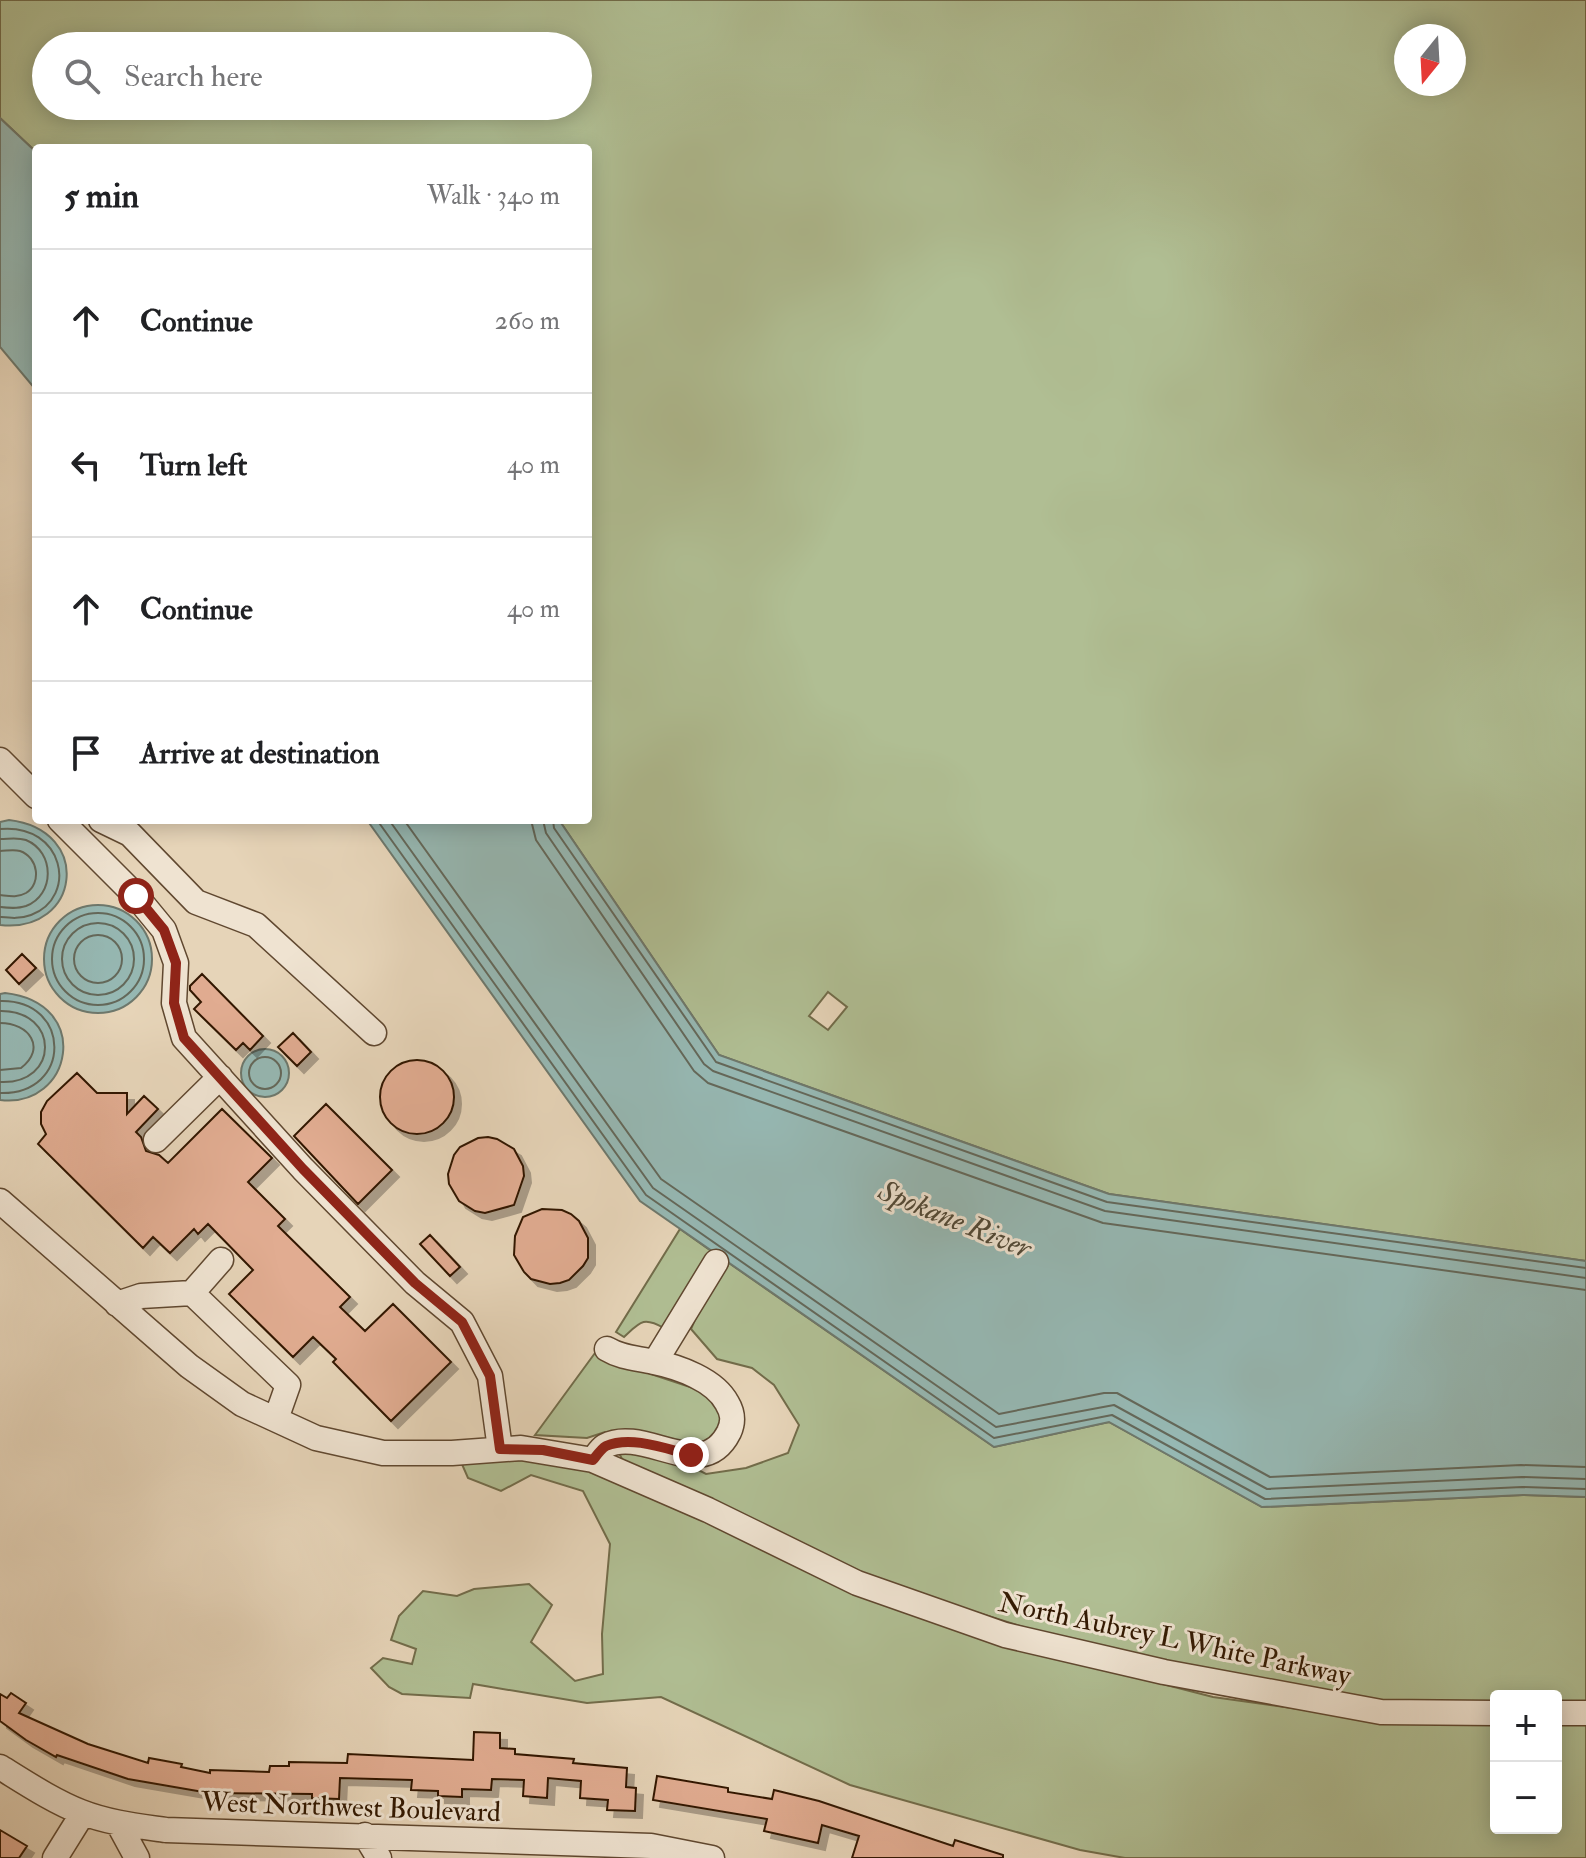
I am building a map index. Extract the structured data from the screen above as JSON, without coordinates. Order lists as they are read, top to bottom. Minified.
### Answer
{"streets":{"street":["North Aubrey L White Parkway","West Northwest Boulevard"]},"water":["Spokane River"],"north":"bottom","page":{"search":"Search here","heading":["5 min","Walk · 340 m"],"list":[["Continue","260 m"],["Turn left","40 m"],["Continue","40 m"],"Arrive at destination"],"map_buttons":["+","−"]}}
